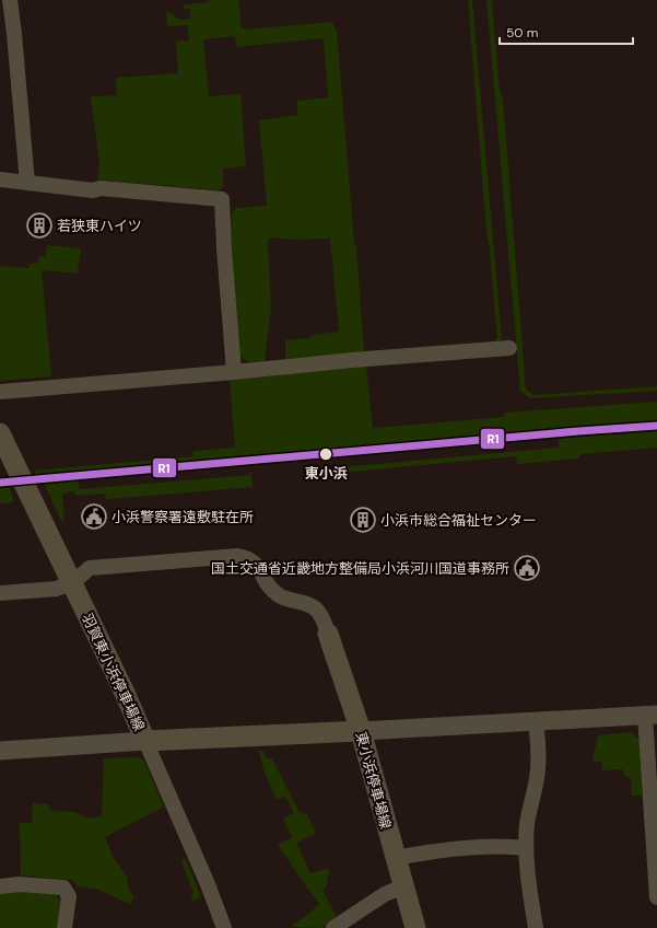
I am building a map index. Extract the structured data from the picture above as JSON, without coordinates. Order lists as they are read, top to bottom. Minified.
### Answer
{"streets":{"main road":["羽賀東小浜停車場線","東小浜停車場線"]},"crossings":[["羽賀東小浜停車場線","東小浜停車場線"]],"places":{"building":["若狭東ハイツ","小浜市総合福祉センター"],"other":["東小浜"],"public building":["小浜警察署遠敷駐在所","国土交通省近畿地方整備局小浜河川国道事務所"]},"lines":["transit line R1"],"scale_bar":"50 m"}
